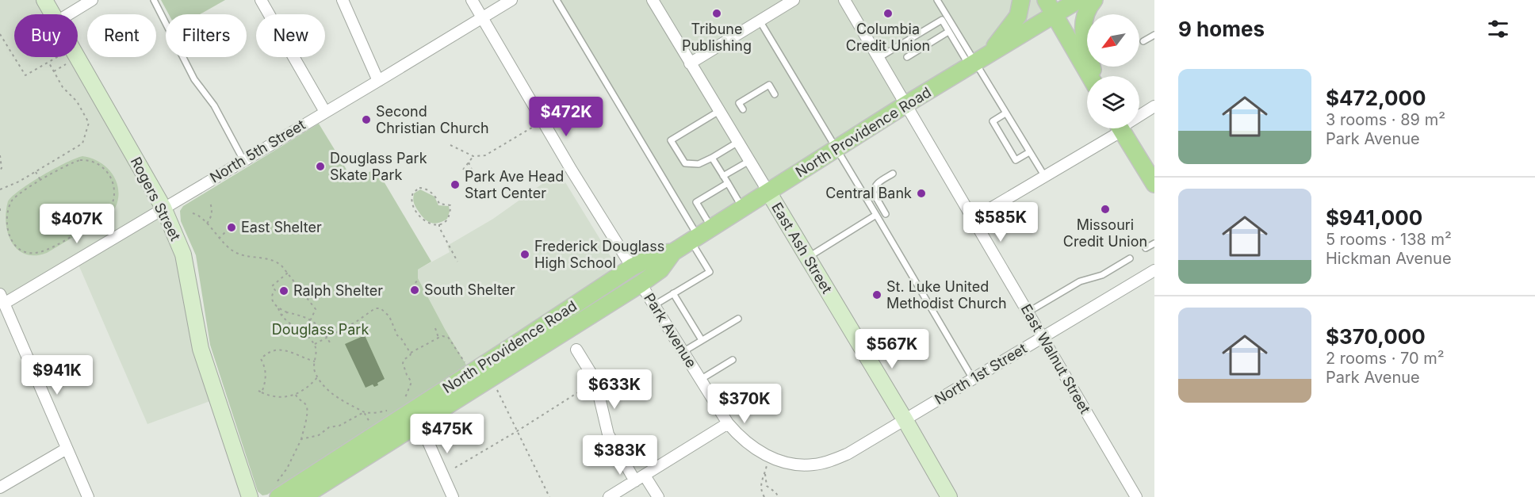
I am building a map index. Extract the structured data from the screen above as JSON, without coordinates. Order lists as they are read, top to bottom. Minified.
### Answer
{"streets":{"main road":["North Providence Road"],"street":["North 5th Street","Rogers Street","East Ash Street","Park Avenue","East Walnut Street","North 1st Street"]},"crossings":[["North Providence Road","East Ash Street"],["North Providence Road","Park Avenue"],["North Providence Road","East Walnut Street"],["North 5th Street","Rogers Street"],["East Ash Street","Park Avenue"],["East Ash Street","North 1st Street"],["Park Avenue","North 1st Street"],["East Walnut Street","North 1st Street"]],"parks":["Douglass Park"],"places":["Tribune Publishing","Columbia Credit Union","Second Christian Church","Douglass Park Skate Park","Park Ave Head Start Center","Central Bank","Missouri Credit Union","East Shelter","Frederick Douglass High School","South Shelter","Ralph Shelter","St. Luke United Methodist Church"],"north":"bottom left","page":{"heading":"9 homes","chip":["Buy","Rent","Filters","New"],"list":[{"name":"$472,000","note":"3 rooms · 89 m² · Park Avenue"},{"name":"$941,000","note":"5 rooms · 138 m² · Hickman Avenue"},{"name":"$370,000","note":"2 rooms · 70 m² · Park Avenue"}],"price":["$472K","$585K","$407K","$567K","$941K","$633K","$370K","$475K","$383K"]}}
